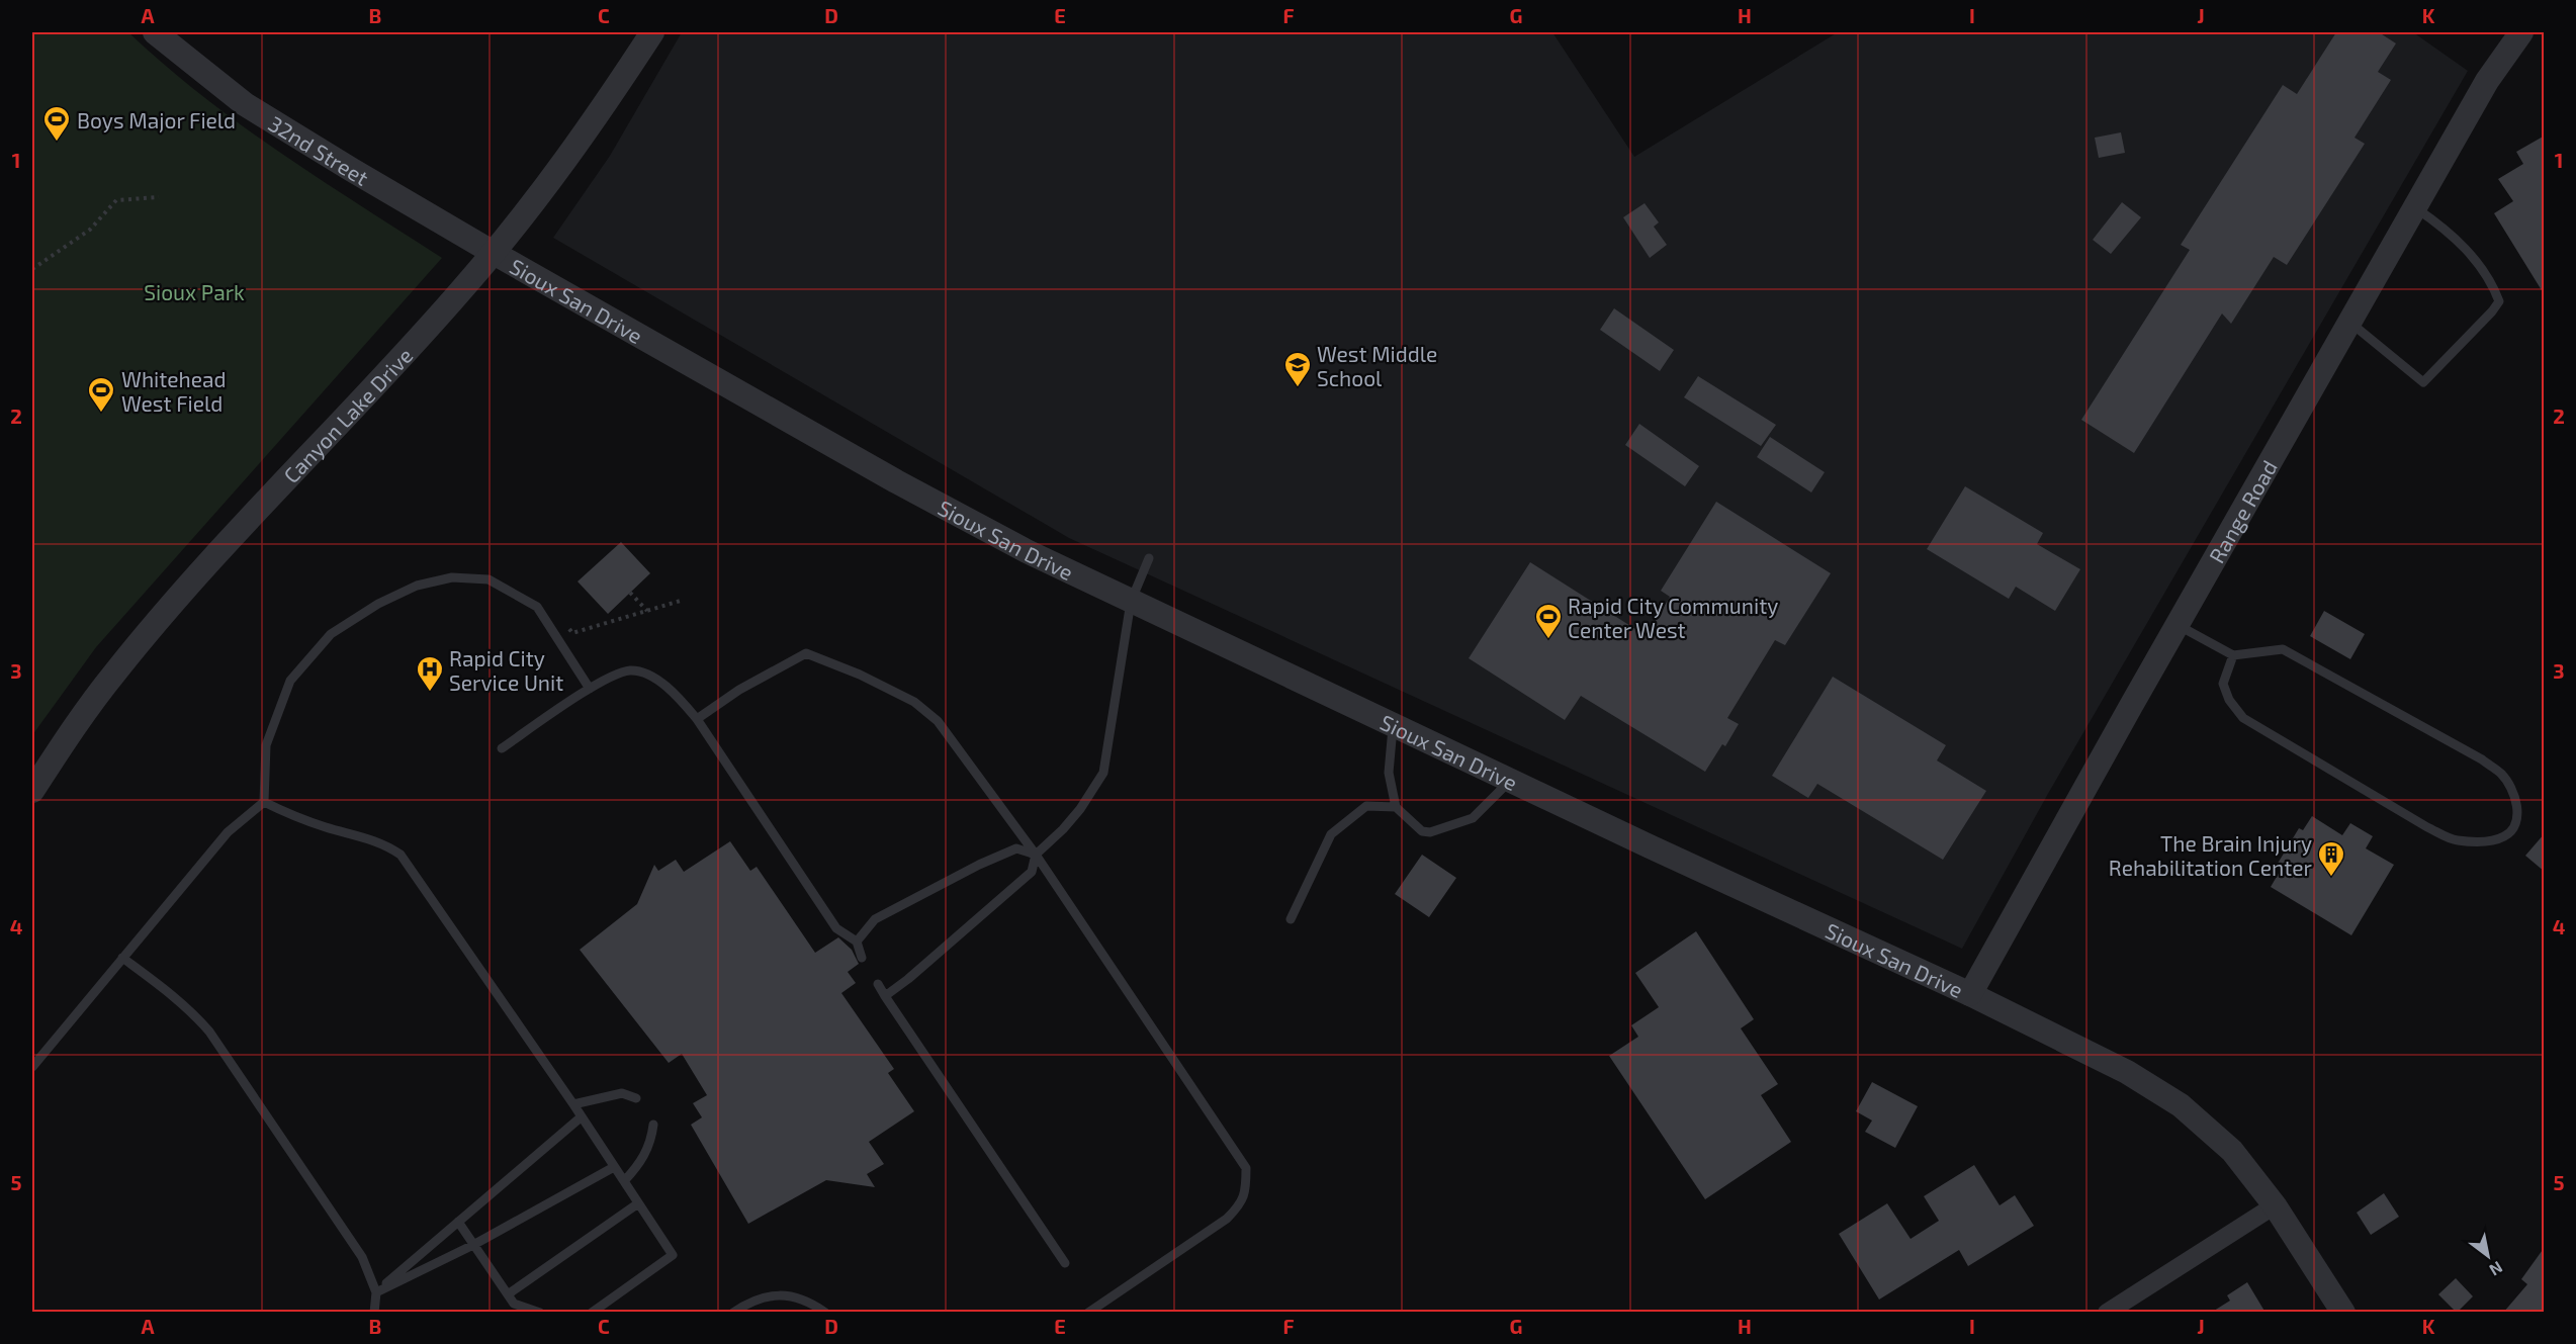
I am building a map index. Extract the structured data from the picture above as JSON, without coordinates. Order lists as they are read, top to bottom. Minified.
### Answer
{"streets":{"street":["32nd Street","Sioux San Drive","Canyon Lake Drive","Range Road"]},"crossings":[["32nd Street","Sioux San Drive"],["32nd Street","Canyon Lake Drive"],["Sioux San Drive","Canyon Lake Drive"],["Sioux San Drive","Range Road"]],"parks":["Sioux Park"],"places":{"sports":["Boys Major Field","Whitehead West Field","Rapid City Community Center West"],"school or university":["West Middle School"],"hospital":["Rapid City Service Unit"],"building":["The Brain Injury Rehabilitation Center"]},"north":"bottom right","grid":{"columns":["A","B","C","D","E","F","G","H","I","J","K"],"rows":["1","2","3","4","5"]}}
